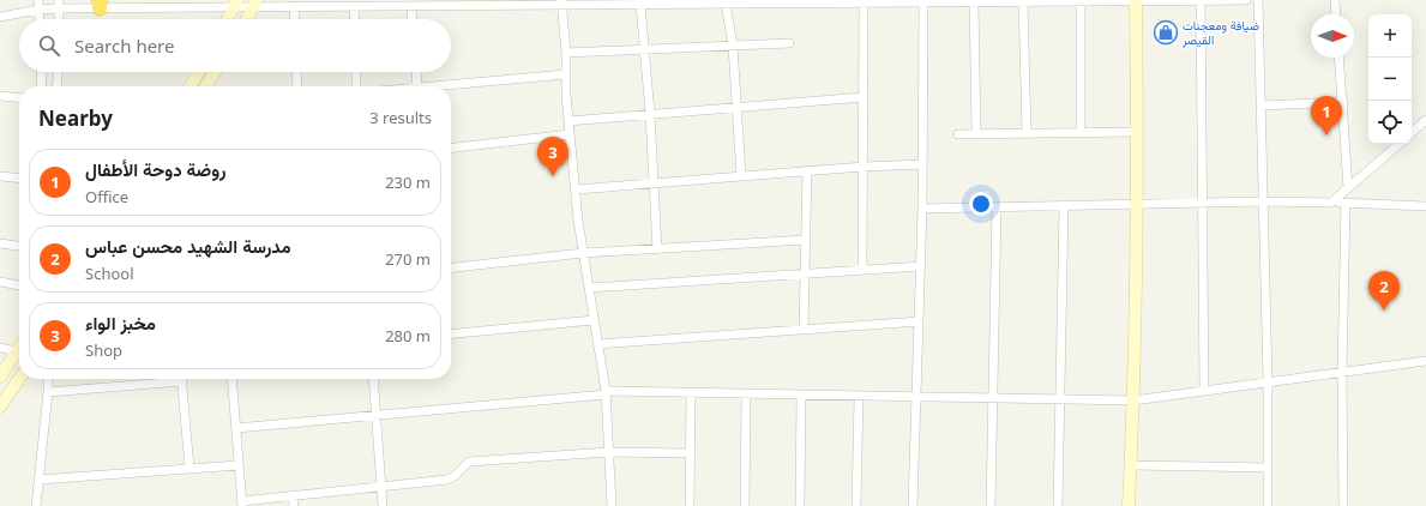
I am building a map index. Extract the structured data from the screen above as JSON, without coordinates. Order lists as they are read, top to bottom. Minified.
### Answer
{"places":{"shop":["ضيافة ومعجنات القيصر"]},"north":"right","page":{"map_buttons":["+","−"],"search":"Search here","heading":["Nearby","3 results"],"pins":["1","3","2"],"list":[{"mark":"1","name":"روضة دوحة الأطفال","note":"Office","value":"230 m"},{"mark":"2","name":"مدرسة الشهيد محسن عباس","note":"School","value":"270 m"},{"mark":"3","name":"مخبز الواء","note":"Shop","value":"280 m"}]}}
